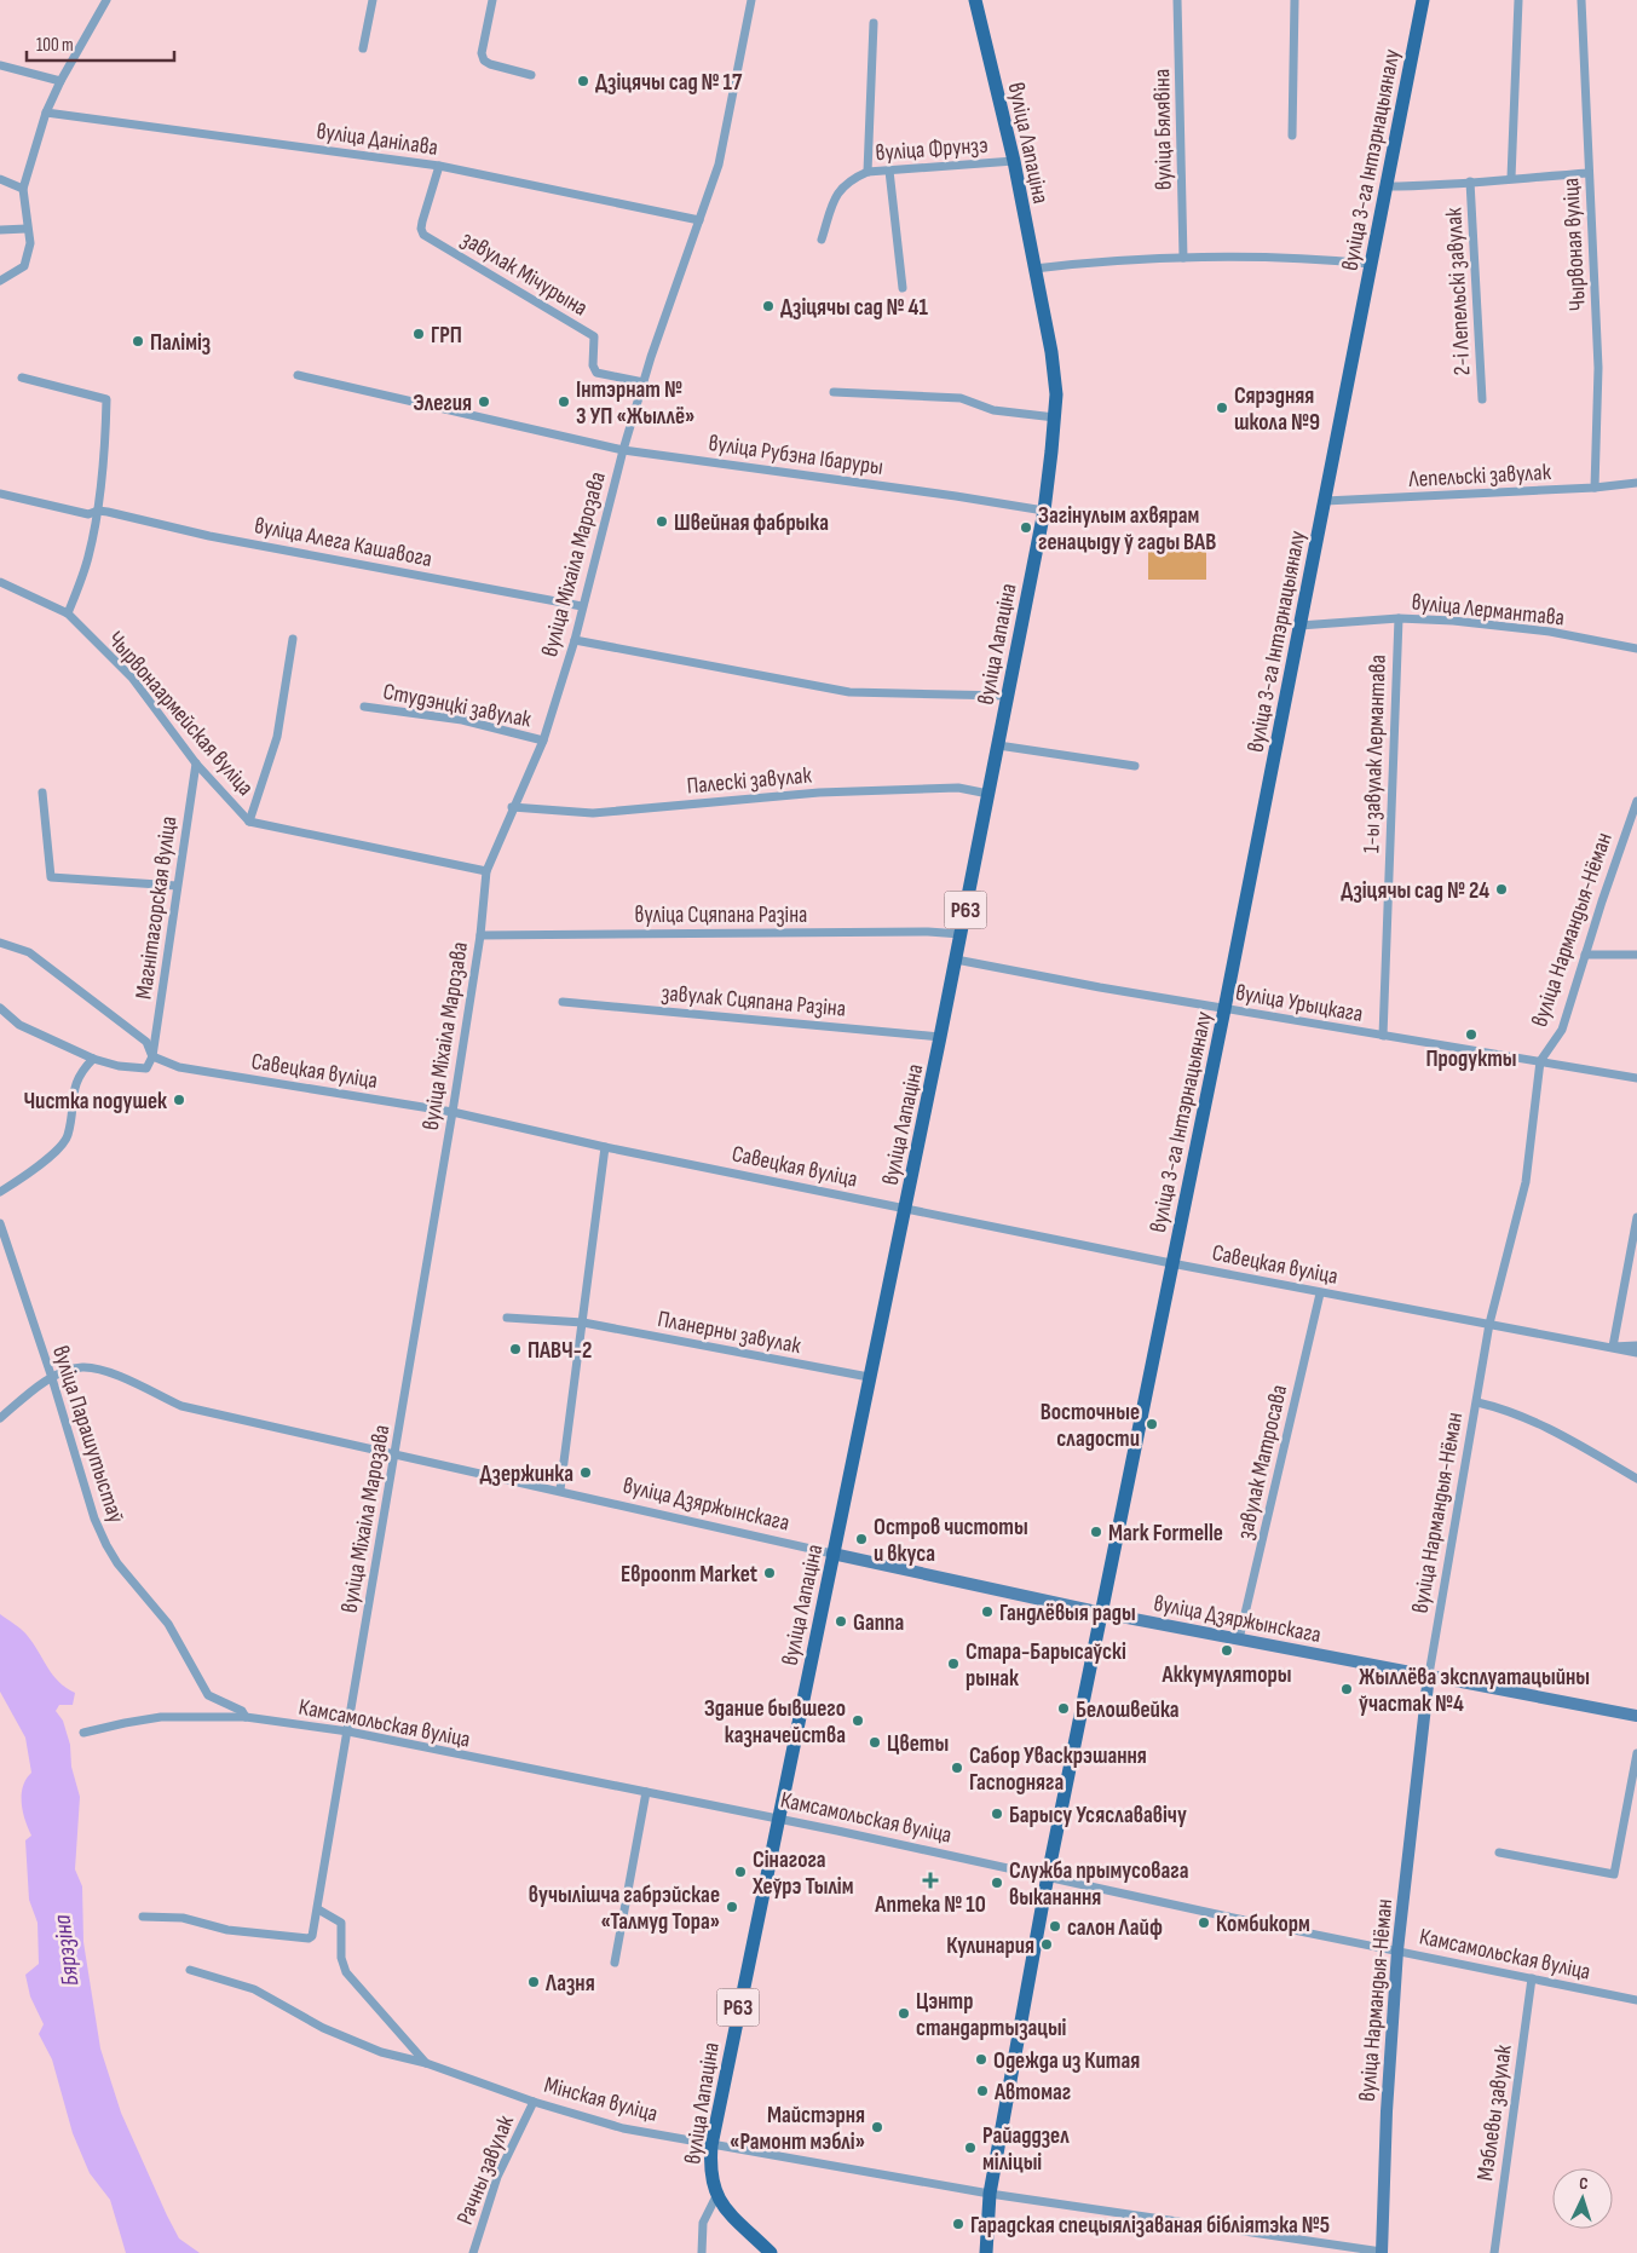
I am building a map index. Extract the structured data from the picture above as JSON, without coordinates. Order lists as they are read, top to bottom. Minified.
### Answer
{"streets":{"main road":["вуліца Лапаціна","вуліца 3-га Інтэрнацыяналу","Р63"],"street":["вуліца Бялявіна","вуліца Данілава","вуліца Фрунзэ","Чырвоная вуліца","завулак Мічурына","2-і Лепельскі завулак","вуліца Рубэна Ібаруры","Лепельскі завулак","вуліца Алега Кашавога","вуліца Міхаіла Марозава","вуліца Лермантава","Студэнцкі завулак","Чырвонаармейская вуліца","1-ы завулак Лермантава","Палескі завулак","Магнітагорская вуліца","вуліца Сцяпана Разіна","вуліца Нармандыя-Нёман","завулак Сцяпана Разіна","вуліца Урыцкага","Савецкая вуліца","Планерны завулак","вуліца Парашутыстаў","завулак Матросава","вуліца Дзяржынскага","Камсамольская вуліца","Мінская вуліца","Мэблевы завулак","Рачны завулак"]},"crossings":[["вуліца Данілава","завулак Мічурына"],["вуліца Данілава","вуліца Міхаіла Марозава"],["вуліца Лапаціна","вуліца Фрунзэ"],["вуліца Лапаціна","вуліца Рубэна Ібаруры"],["вуліца Лапаціна","Палескі завулак"],["вуліца Лапаціна","вуліца Сцяпана Разіна"],["вуліца Лапаціна","завулак Сцяпана Разіна"],["вуліца Лапаціна","вуліца Урыцкага"],["вуліца Лапаціна","Савецкая вуліца"],["вуліца Лапаціна","Планерны завулак"],["вуліца Лапаціна","вуліца Дзяржынскага"],["вуліца Лапаціна","Камсамольская вуліца"],["вуліца Лапаціна","Мінская вуліца"],["вуліца 3-га Інтэрнацыяналу","Лепельскі завулак"],["вуліца 3-га Інтэрнацыяналу","вуліца Лермантава"],["вуліца 3-га Інтэрнацыяналу","вуліца Урыцкага"],["вуліца 3-га Інтэрнацыяналу","Савецкая вуліца"],["вуліца 3-га Інтэрнацыяналу","вуліца Дзяржынскага"],["вуліца 3-га Інтэрнацыяналу","Камсамольская вуліца"],["вуліца 3-га Інтэрнацыяналу","Мінская вуліца"],["Чырвоная вуліца","Лепельскі завулак"],["завулак Мічурына","вуліца Міхаіла Марозава"],["вуліца Рубэна Ібаруры","вуліца Міхаіла Марозава"],["вуліца Алега Кашавога","вуліца Міхаіла Марозава"],["вуліца Міхаіла Марозава","Студэнцкі завулак"],["вуліца Міхаіла Марозава","Чырвонаармейская вуліца"],["вуліца Міхаіла Марозава","Палескі завулак"],["вуліца Міхаіла Марозава","вуліца Сцяпана Разіна"],["вуліца Міхаіла Марозава","Савецкая вуліца"],["вуліца Міхаіла Марозава","вуліца Дзяржынскага"],["вуліца Міхаіла Марозава","Камсамольская вуліца"],["вуліца Лермантава","1-ы завулак Лермантава"],["Чырвонаармейская вуліца","Магнітагорская вуліца"],["1-ы завулак Лермантава","вуліца Урыцкага"],["Магнітагорская вуліца","Савецкая вуліца"],["вуліца Нармандыя-Нёман","вуліца Урыцкага"],["вуліца Нармандыя-Нёман","Савецкая вуліца"],["вуліца Нармандыя-Нёман","вуліца Дзяржынскага"],["вуліца Нармандыя-Нёман","Камсамольская вуліца"],["вуліца Нармандыя-Нёман","Мінская вуліца"],["Савецкая вуліца","завулак Матросава"],["вуліца Парашутыстаў","вуліца Дзяржынскага"],["вуліца Парашутыстаў","Камсамольская вуліца"],["завулак Матросава","вуліца Дзяржынскага"],["Камсамольская вуліца","Мэблевы завулак"],["Мінская вуліца","Рачны завулак"]],"water":["Бярэзіна"],"places":{"other":["Дзіцячы сад № 17","Дзіцячы сад № 41","ГРП","Паліміз","Элегия","Інтэрнат № 3 УП «Жыллё»","Сярэдняя школа №9","Швейная фабрыка","Загінулым ахвярам генацыду ў гады ВАВ","Дзіцячы сад № 24","Продукты","Чистка подушек","ПАВЧ-2","Восточные сладости","Дзержинка","Mark Formelle","Остров чистоты и вкуса","Евроопт Market","Гандлёвыя рады","Ganna","Аккумуляторы","Стара-Барысаўскі рынак","Жыллёва эксплуатацыйны ўчастак №4","Белошвейка","Здание бывшего казначейства","Цветы","Сабор Уваскрэшання Гасподняга","Барысу Усяслававічу","Сінагога Хеўрэ Тылім","Служба прымусовага выканання","вучылішча габрэйскае «Талмуд Тора»","Комбикорм","салон Лайф","Кулинария","Лазня","Цэнтр стандартызацыі","Одежда из Китая","Автомаг","Майстэрня «Рамонт мэблі»","Райаддзел міліцыі","Гарадская спецыялізаваная бібліятэка №5"],"health":["Аптека № 10"]},"scale_bar":"100 m","north":"top"}
